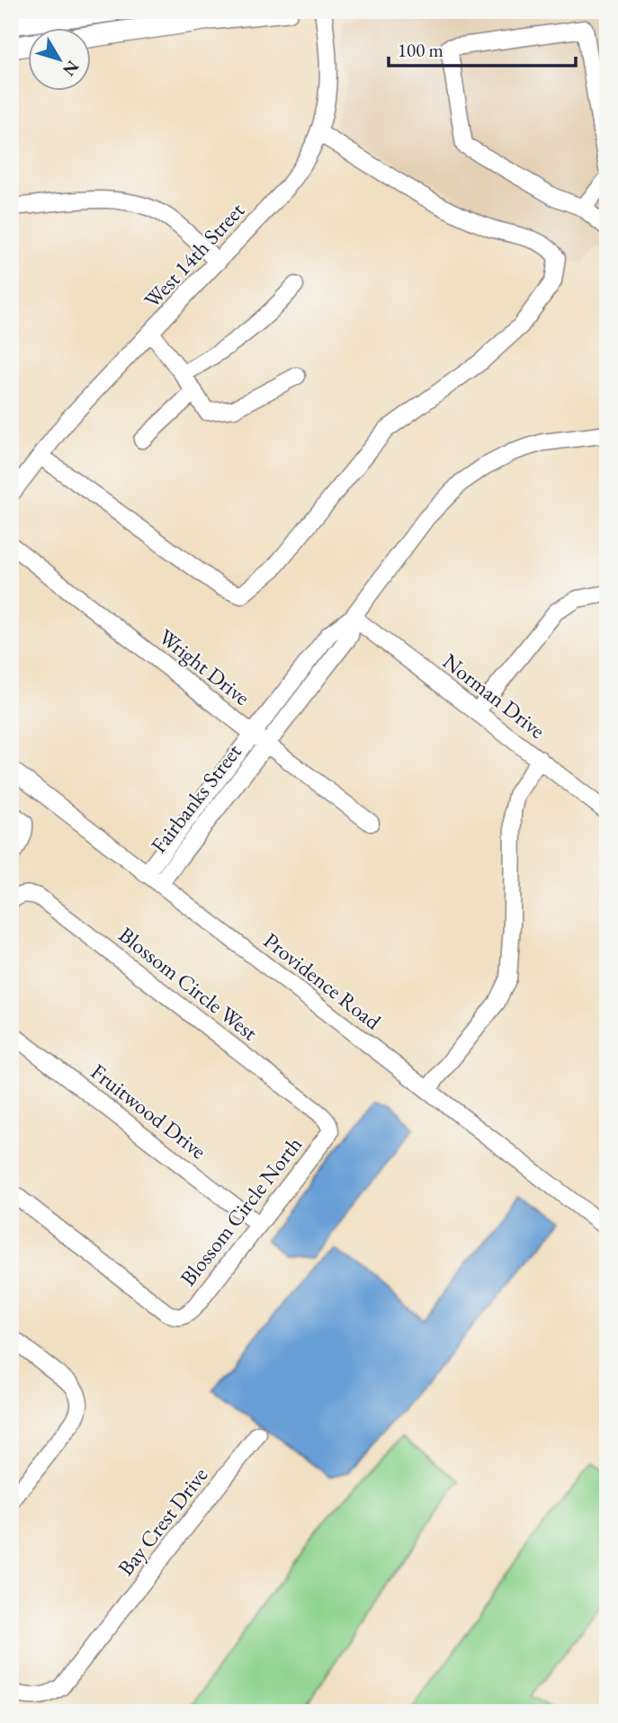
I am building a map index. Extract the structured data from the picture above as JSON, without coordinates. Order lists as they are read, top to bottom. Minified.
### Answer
{"streets":{"street":["West 14th Street","Wright Drive","Norman Drive","Fairbanks Street","Providence Road","Blossom Circle West","Fruitwood Drive","Blossom Circle North","Bay Crest Drive"]},"crossings":[["Wright Drive","Fairbanks Street"],["Norman Drive","Fairbanks Street"],["Fairbanks Street","Providence Road"],["Blossom Circle West","Blossom Circle North"],["Fruitwood Drive","Blossom Circle North"]],"scale_bar":"100 m","north":"bottom right"}
